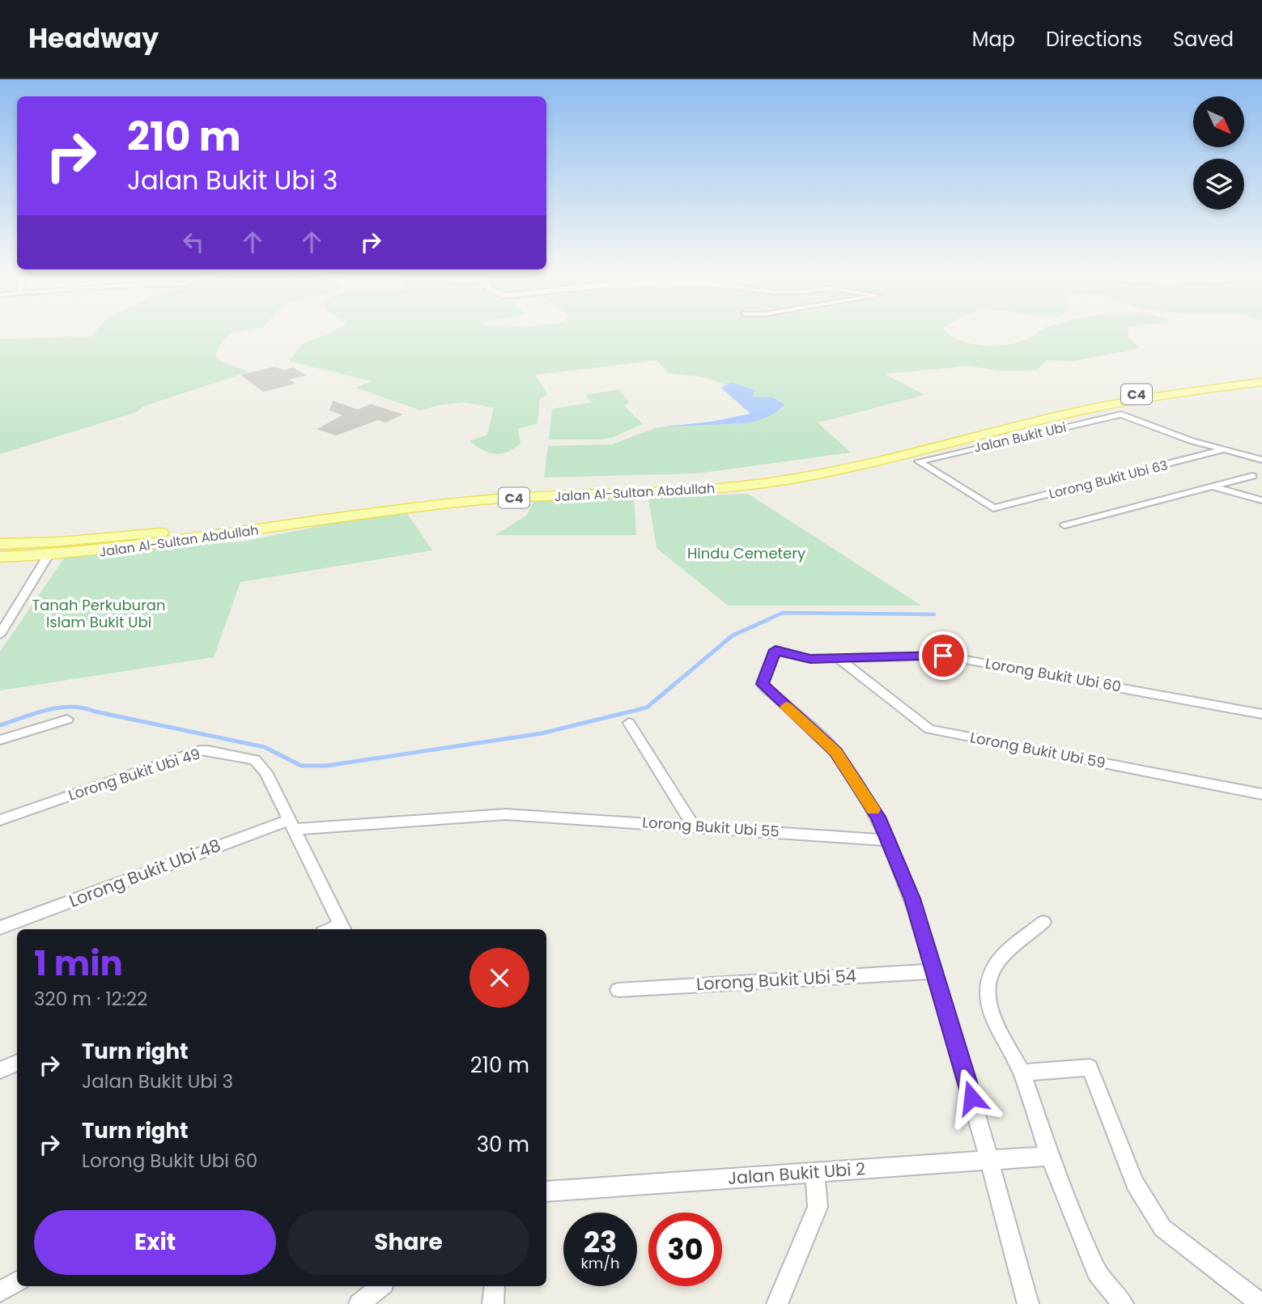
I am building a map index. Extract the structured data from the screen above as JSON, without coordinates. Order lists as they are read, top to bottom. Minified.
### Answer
{"streets":{"main road":["C4","Jalan Al-Sultan Abdullah"],"street":["Jalan Bukit Ubi","Lorong Bukit Ubi 63","Lorong Bukit Ubi 60","Lorong Bukit Ubi 59","Lorong Bukit Ubi 49","Lorong Bukit Ubi 55","Lorong Bukit Ubi 48","Lorong Bukit Ubi 54","Jalan Bukit Ubi 2"]},"crossings":[["Jalan Bukit Ubi","Lorong Bukit Ubi 63"],["Lorong Bukit Ubi 60","Lorong Bukit Ubi 59"],["Lorong Bukit Ubi 60","Lorong Bukit Ubi 55"],["Lorong Bukit Ubi 49","Lorong Bukit Ubi 55"],["Lorong Bukit Ubi 49","Lorong Bukit Ubi 48"],["Lorong Bukit Ubi 55","Lorong Bukit Ubi 48"]],"parks":["Hindu Cemetery","Tanah Perkuburan Islam Bukit Ubi"],"north":"bottom right","page":{"header":"Headway","nav":["Map","Directions","Saved"],"turn":["210 m","Jalan Bukit Ubi 3"],"heading":["1 min","320 m · 12:22"],"list":[{"name":"Turn right","note":"Jalan Bukit Ubi 3","value":"210 m"},{"name":"Turn right","note":"Lorong Bukit Ubi 60","value":"30 m"}],"buttons":["Exit","Share"],"speed":"23 km/h","limit":"30"}}
